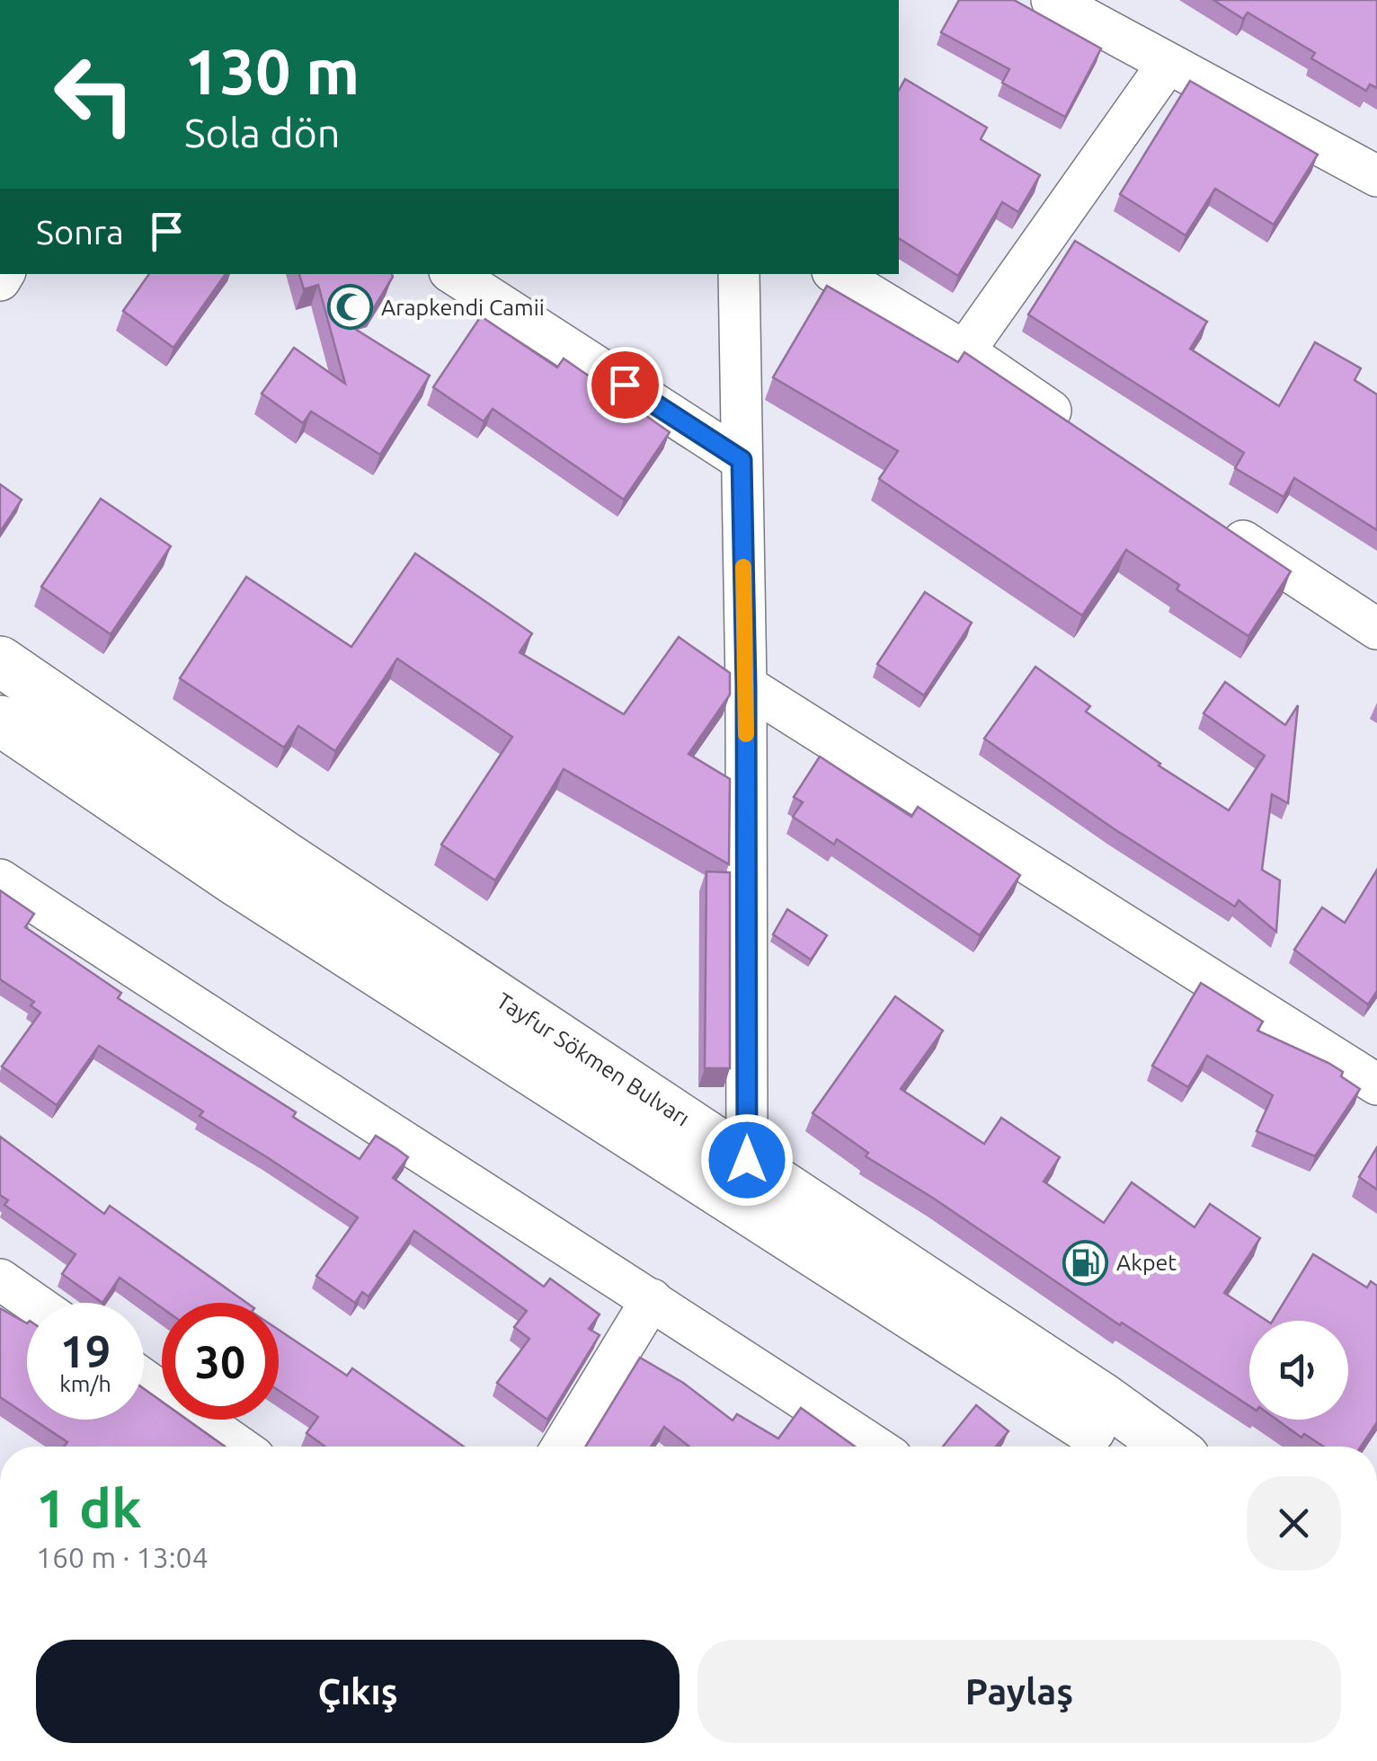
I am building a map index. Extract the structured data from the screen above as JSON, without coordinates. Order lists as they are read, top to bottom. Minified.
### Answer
{"streets":{"main road":["Tayfur Sökmen Bulvarı"]},"places":{"mosque":["Arapkendi Camii"],"fuel station":["Akpet"]},"page":{"turn":["130 m","Sola dön"],"then":"Sonra","speed":"19 km/h","limit":"30","heading":["1 dk","160 m · 13:04"],"buttons":["Çıkış","Paylaş"]}}
